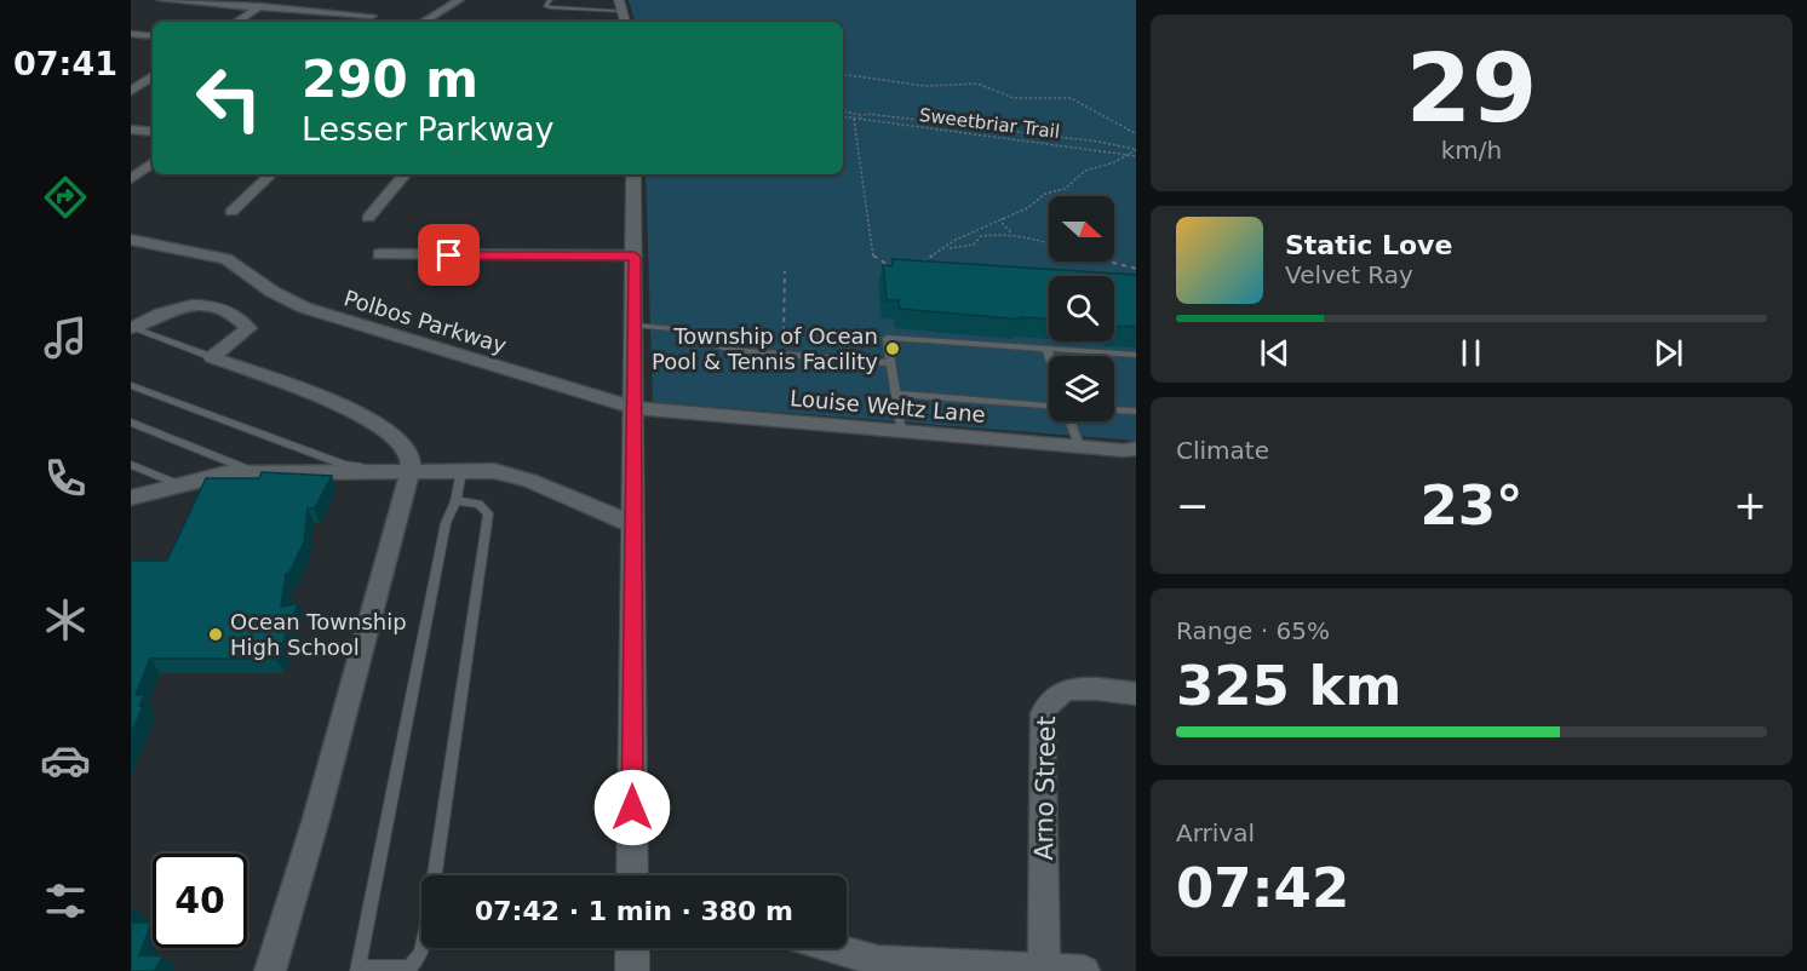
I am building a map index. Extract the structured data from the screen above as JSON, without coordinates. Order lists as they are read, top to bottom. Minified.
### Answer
{"streets":{"street":["Polbos Parkway","Louise Weltz Lane","Arno Street"],"path":["Sweetbriar Trail"]},"crossings":[["Polbos Parkway","Louise Weltz Lane"]],"places":["Township of Ocean Pool & Tennis Facility","Ocean Township High School"],"north":"right","page":{"tabs":"07:41","tile":[["29","km/h"],"Climate",["Range · 65%","325 km"],["Arrival","07:42"]],"turn":["290 m","Lesser Parkway"],"song":["Static Love","Velvet Ray"],"heat":["−","23°","+"],"limit":"40","trip":"07:42 · 1 min · 380 m"}}
